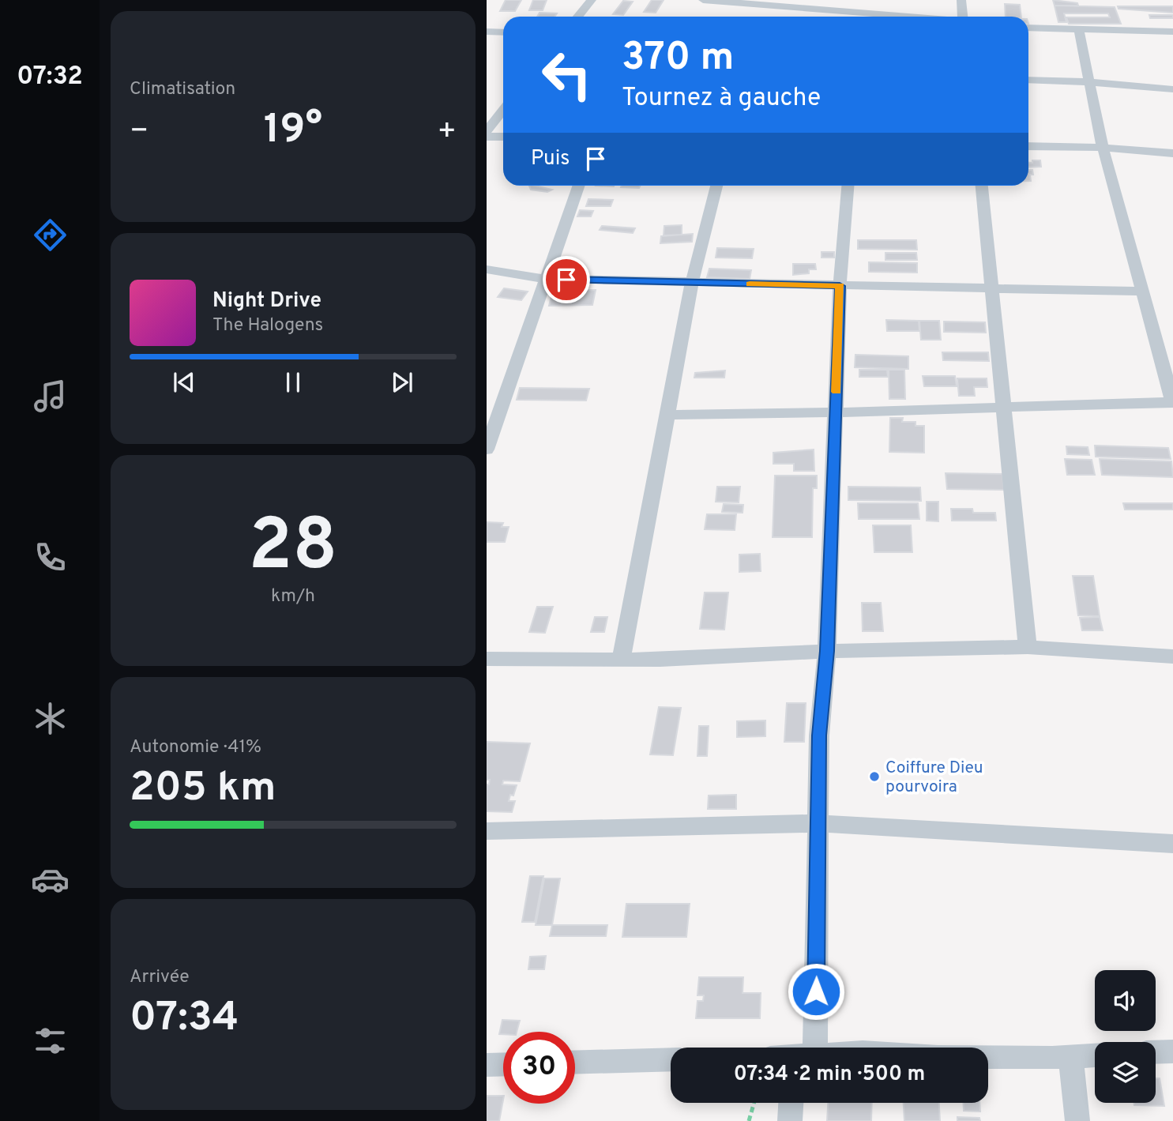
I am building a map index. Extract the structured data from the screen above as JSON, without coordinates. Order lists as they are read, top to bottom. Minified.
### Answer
{"places":["Coiffure Dieu pourvoira"],"page":{"tabs":"07:32","tile":["Climatisation",["28","km/h"],["Autonomie · 41%","205 km"],["Arrivée","07:34"]],"turn":["370 m","Tournez à gauche"],"heat":["−","19°","+"],"then":"Puis","song":["Night Drive","The Halogens"],"limit":"30","trip":"07:34 · 2 min · 500 m"}}
